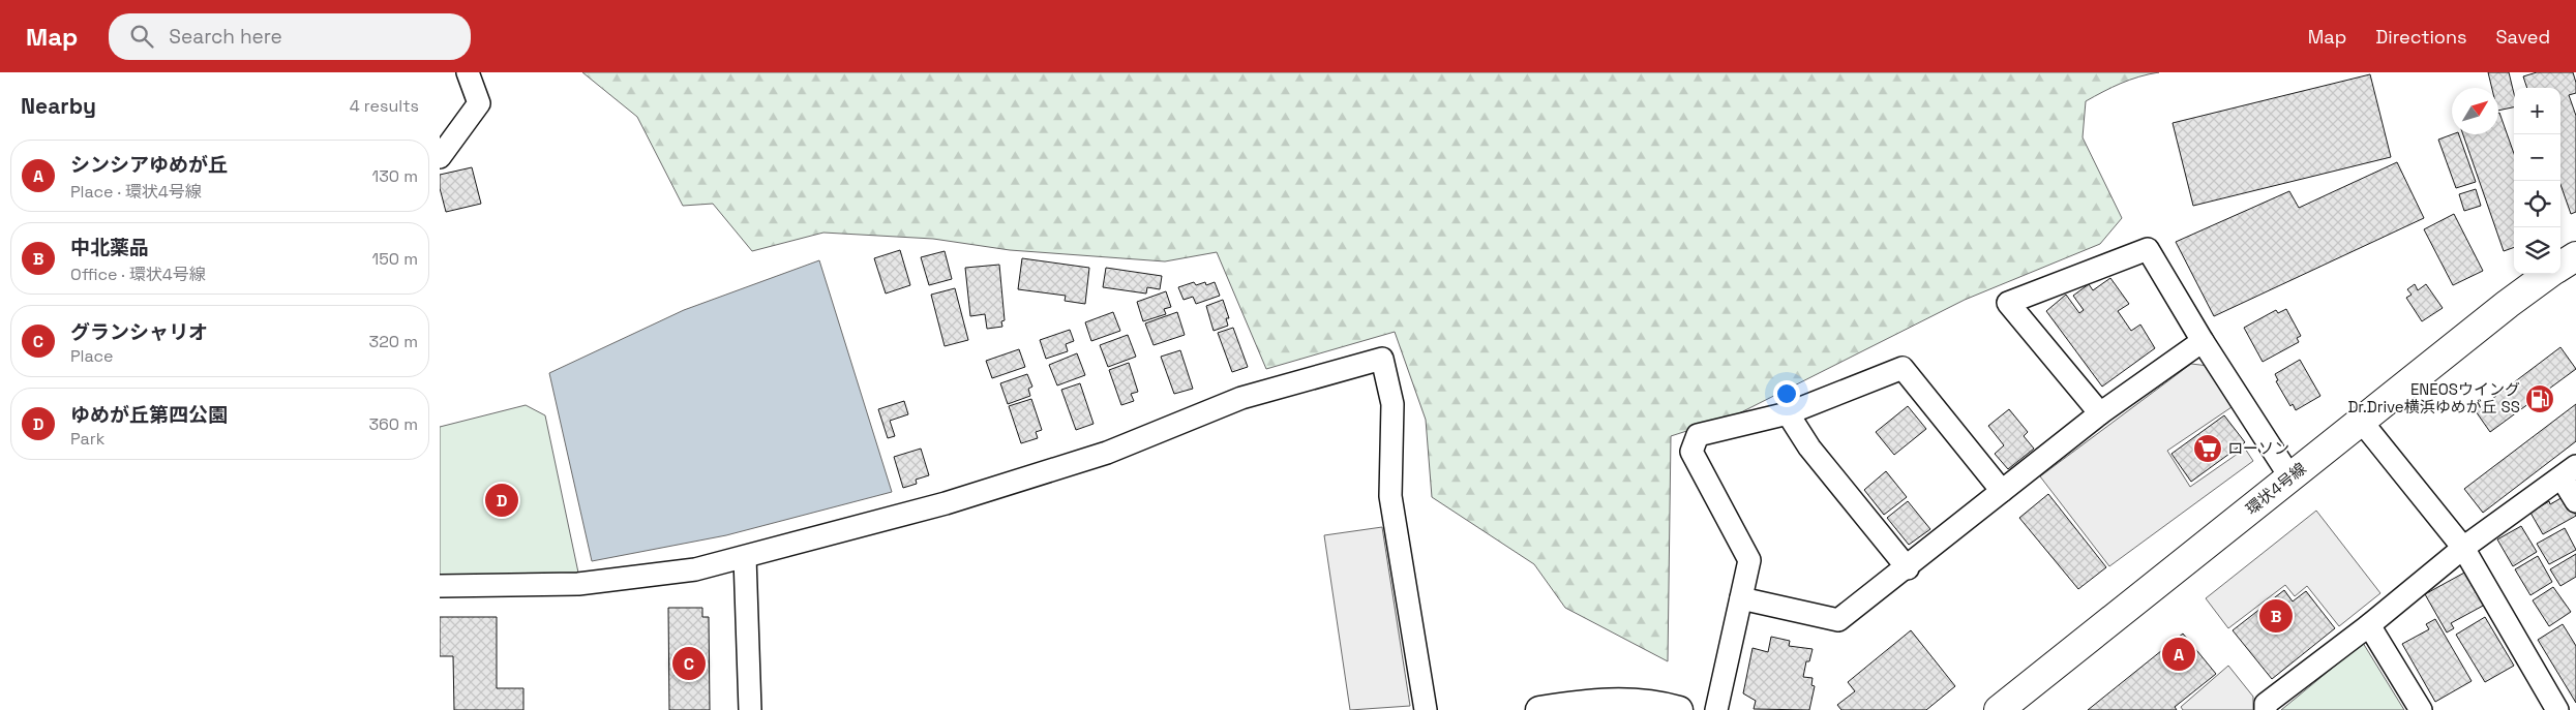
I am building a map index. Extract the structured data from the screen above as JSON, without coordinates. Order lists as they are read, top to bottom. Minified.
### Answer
{"streets":{"main road":["環状4号線"]},"places":{"fuel station":["ENEOSウイング Dr.Drive横浜ゆめが丘 SS"],"supermarket":["ローソン"]},"north":"top right","page":{"header":"Map","search":"Search here","nav":["Map","Directions","Saved"],"heading":["Nearby","4 results"],"map_buttons":["+","−"],"list":[{"mark":"A","name":"シンシアゆめが丘","note":"Place · 環状4号線","value":"130 m"},{"mark":"B","name":"中北薬品","note":"Office · 環状4号線","value":"150 m"},{"mark":"C","name":"グランシャリオ","note":"Place","value":"320 m"},{"mark":"D","name":"ゆめが丘第四公園","note":"Park","value":"360 m"}],"pins":["D","B","A","C"]}}
